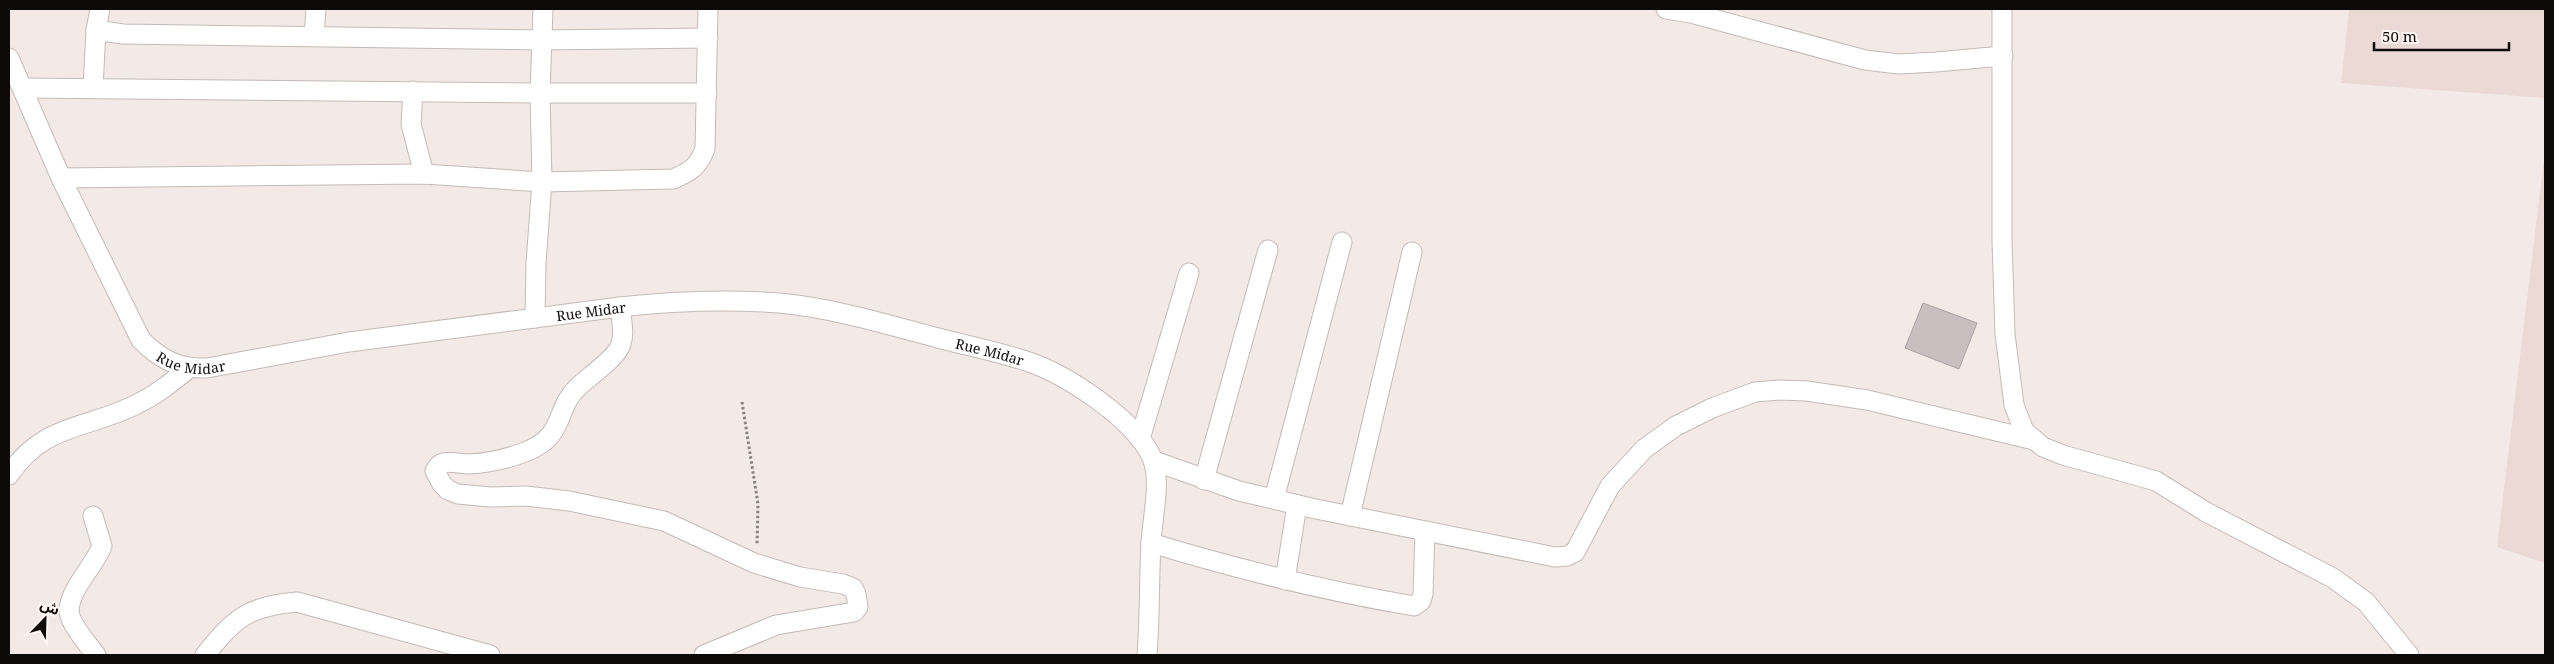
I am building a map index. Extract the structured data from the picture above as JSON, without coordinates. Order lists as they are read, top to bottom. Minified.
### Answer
{"streets":{"street":["Rue Midar"]},"scale_bar":"50 m","north":"top right"}
